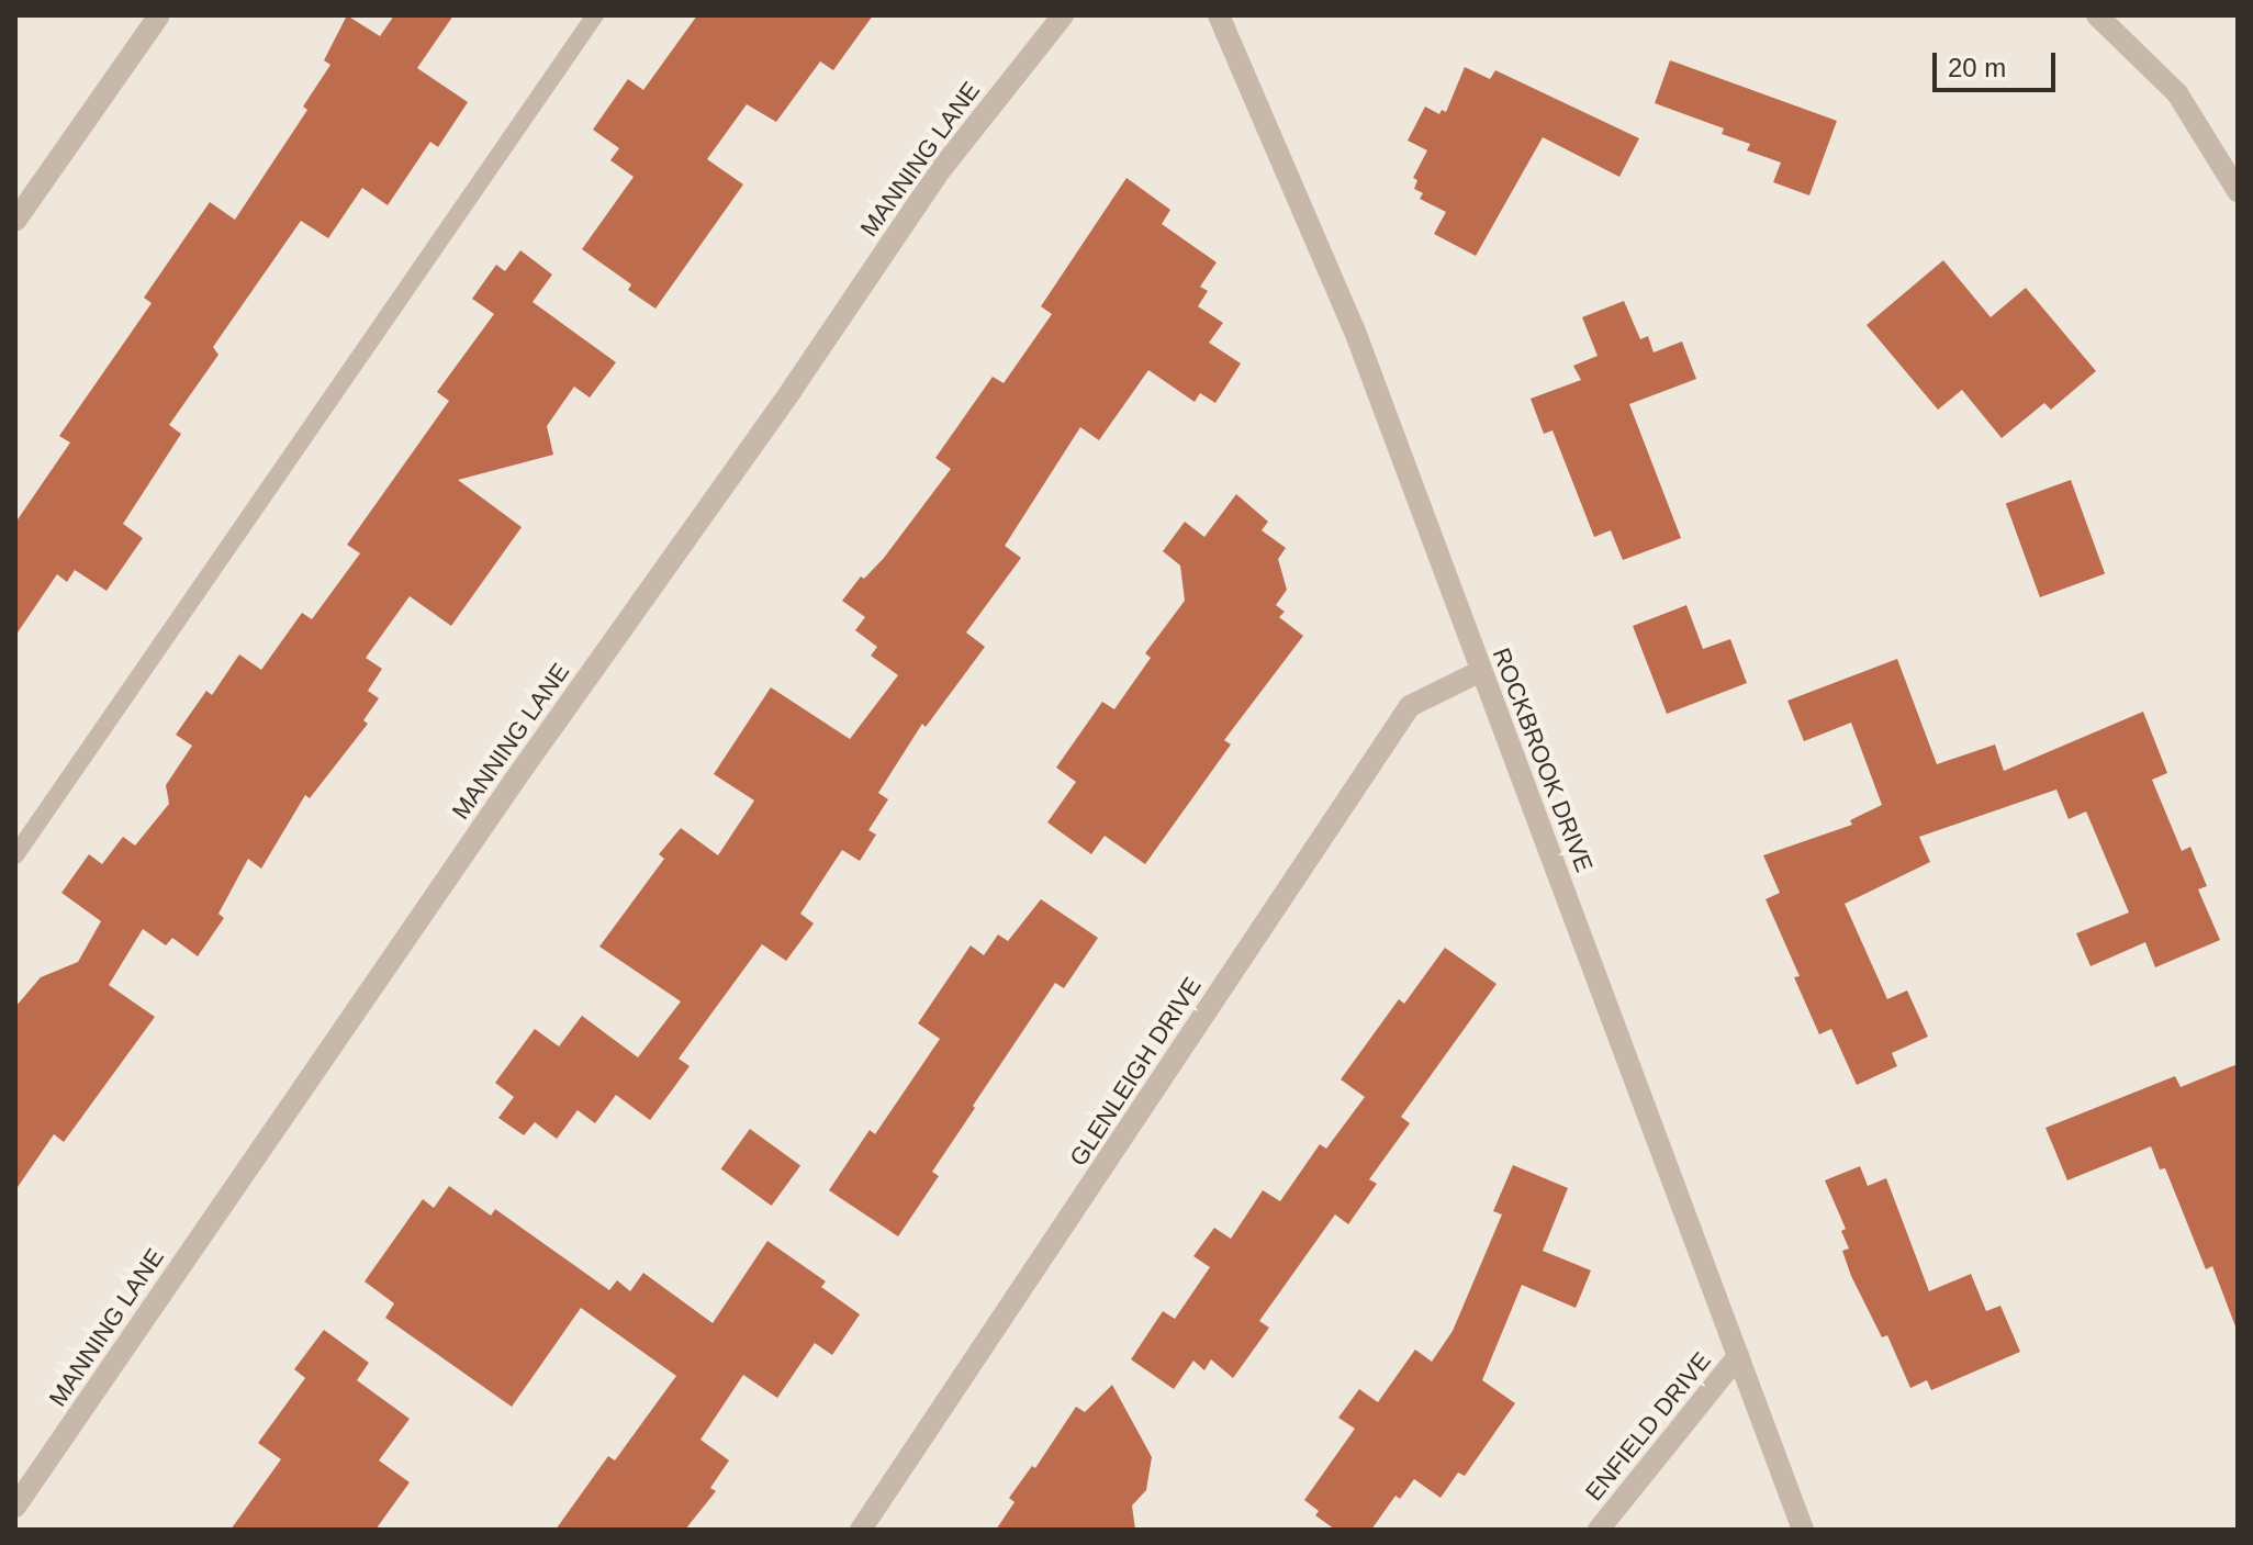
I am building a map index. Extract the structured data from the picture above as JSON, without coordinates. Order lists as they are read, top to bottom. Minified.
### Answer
{"streets":{"street":["MANNING LANE","ROCKBROOK DRIVE","GLENLEIGH DRIVE","ENFIELD DRIVE"]},"crossings":[["ROCKBROOK DRIVE","GLENLEIGH DRIVE"],["ROCKBROOK DRIVE","ENFIELD DRIVE"]],"scale_bar":"20 m"}
